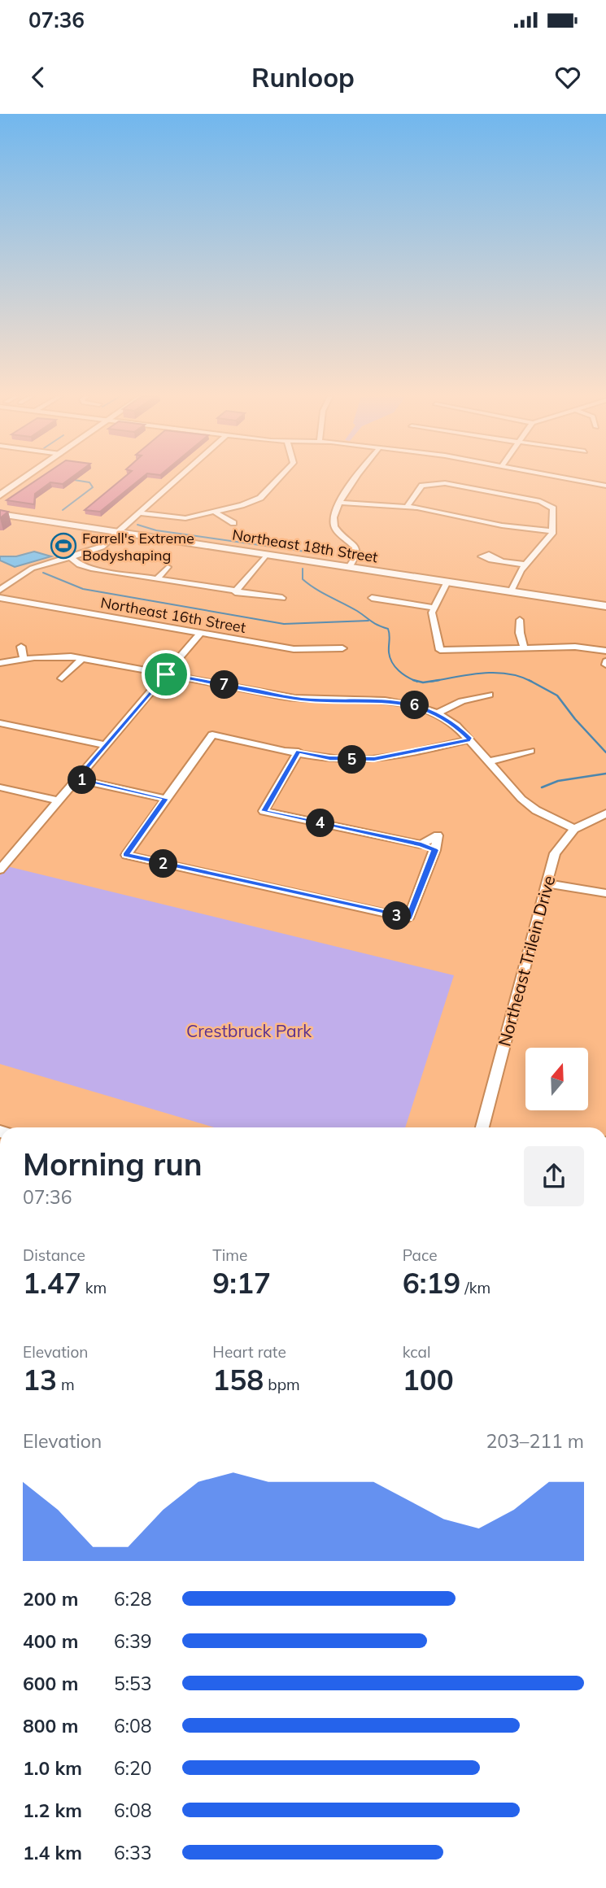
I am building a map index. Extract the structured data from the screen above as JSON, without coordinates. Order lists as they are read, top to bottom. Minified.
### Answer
{"streets":{"main road":["Northeast 18th Street"],"street":["Northeast 16th Street","Northeast Trilein Drive"]},"parks":["Crestbruck Park"],"places":{"sports":["Farrell's Extreme Bodyshaping"]},"north":"top","page":{"status":"07:36","header":"Runloop","pins":["7","6","5","1","4","2","3"],"heading":["Morning run","07:36"],"stats":[["Distance","1.47 km"],["Time","9:17"],["Pace","6:19 /km"],["Elevation","13 m"],["Heart rate","158 bpm"],["kcal","100"]],"chart":["Elevation","203–211 m"],"list":[{"name":"200 m","note":"6:28"},{"name":"400 m","note":"6:39"},{"name":"600 m","note":"5:53"},{"name":"800 m","note":"6:08"},{"name":"1.0 km","note":"6:20"},{"name":"1.2 km","note":"6:08"},{"name":"1.4 km","note":"6:33"}]}}
